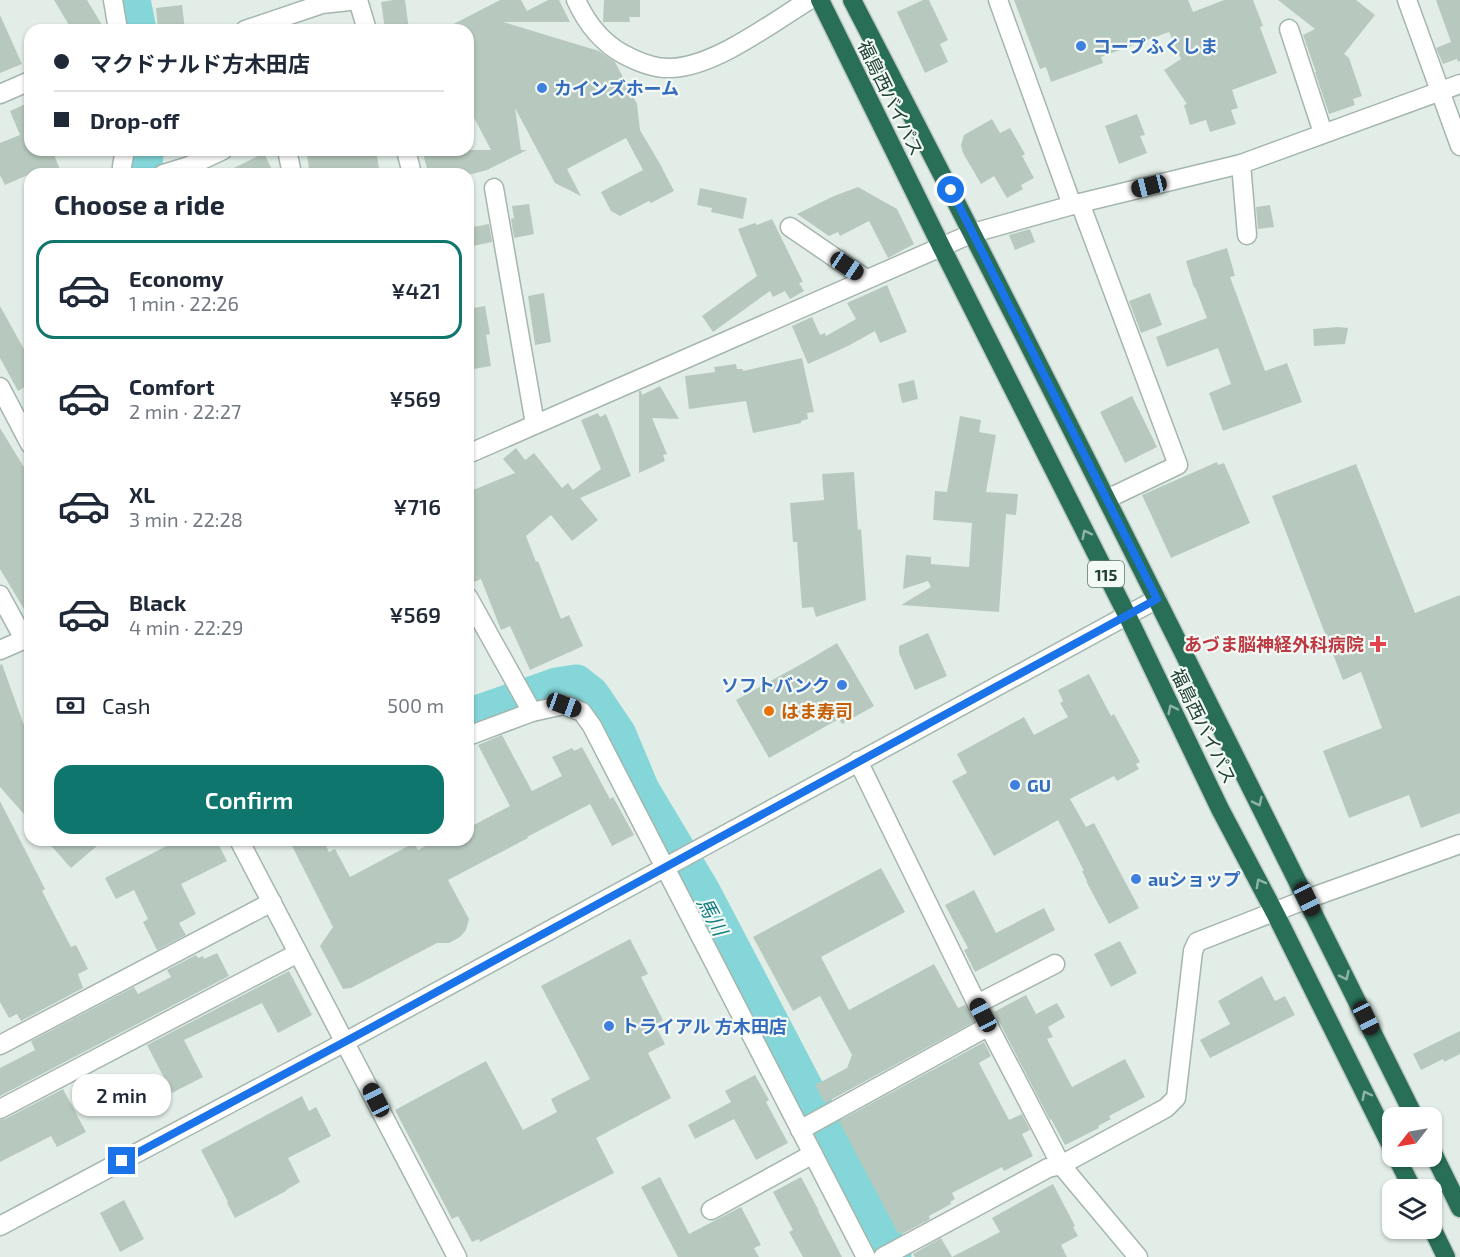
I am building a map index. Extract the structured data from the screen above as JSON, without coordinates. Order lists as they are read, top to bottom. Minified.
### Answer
{"streets":{"highway":["福島西バイパス","115"]},"water":["馬川"],"places":{"other":["コープふくしま","カインズホーム","ソフトバンク","はま寿司","GU","auショップ","トライアル 方木田店"],"health":["あづま脳神経外科病院"]},"north":"bottom left","page":{"banner":["マクドナルド方木田店","Drop-off"],"heading":"Choose a ride","list":[{"name":"Economy","note":"1 min · 22:26","value":"¥421"},{"name":"Comfort","note":"2 min · 22:27","value":"¥569"},{"name":"XL","note":"3 min · 22:28","value":"¥716"},{"name":"Black","note":"4 min · 22:29","value":"¥569"}],"pay":["Cash","500 m"],"buttons":"Confirm","bubble":"2 min"}}
